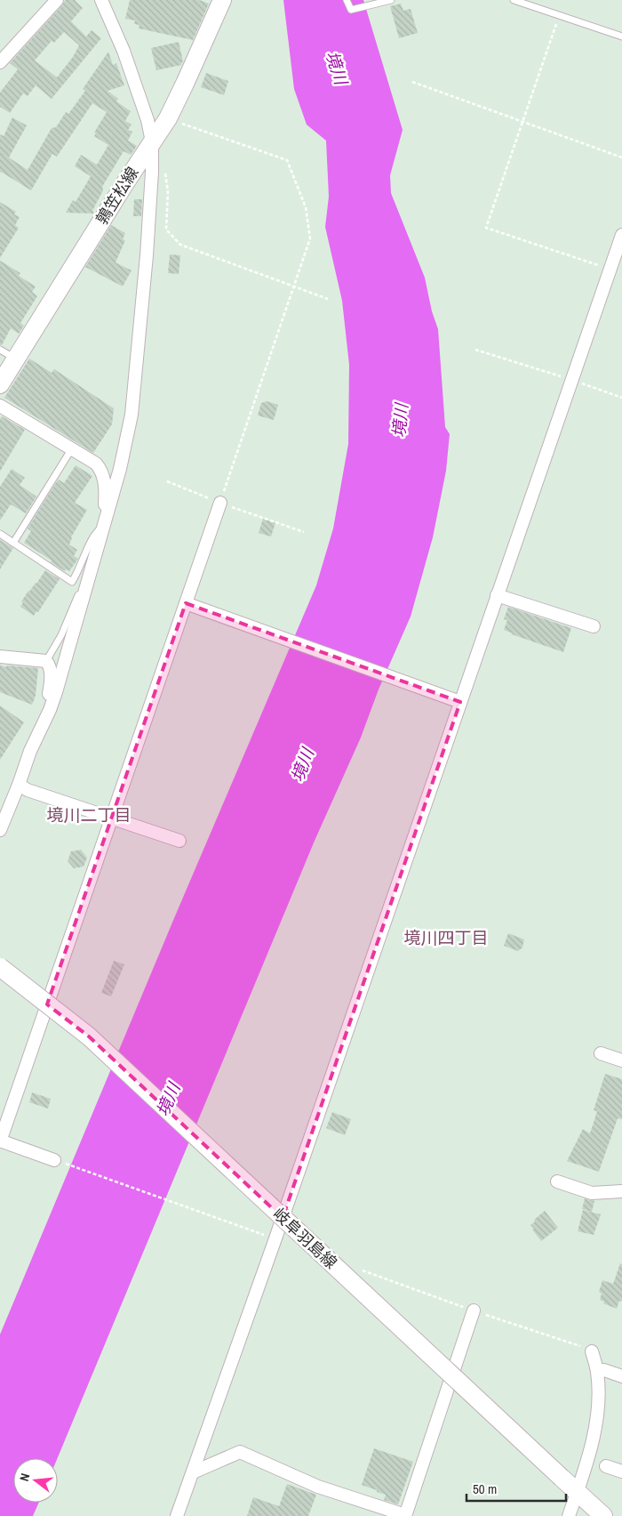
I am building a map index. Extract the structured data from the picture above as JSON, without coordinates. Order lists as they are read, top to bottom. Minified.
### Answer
{"streets":{"main road":["鶉笠松線","岐阜羽島線"]},"districts":["境川二丁目","境川四丁目"],"water":["境川"],"scale_bar":"50 m","north":"left"}
